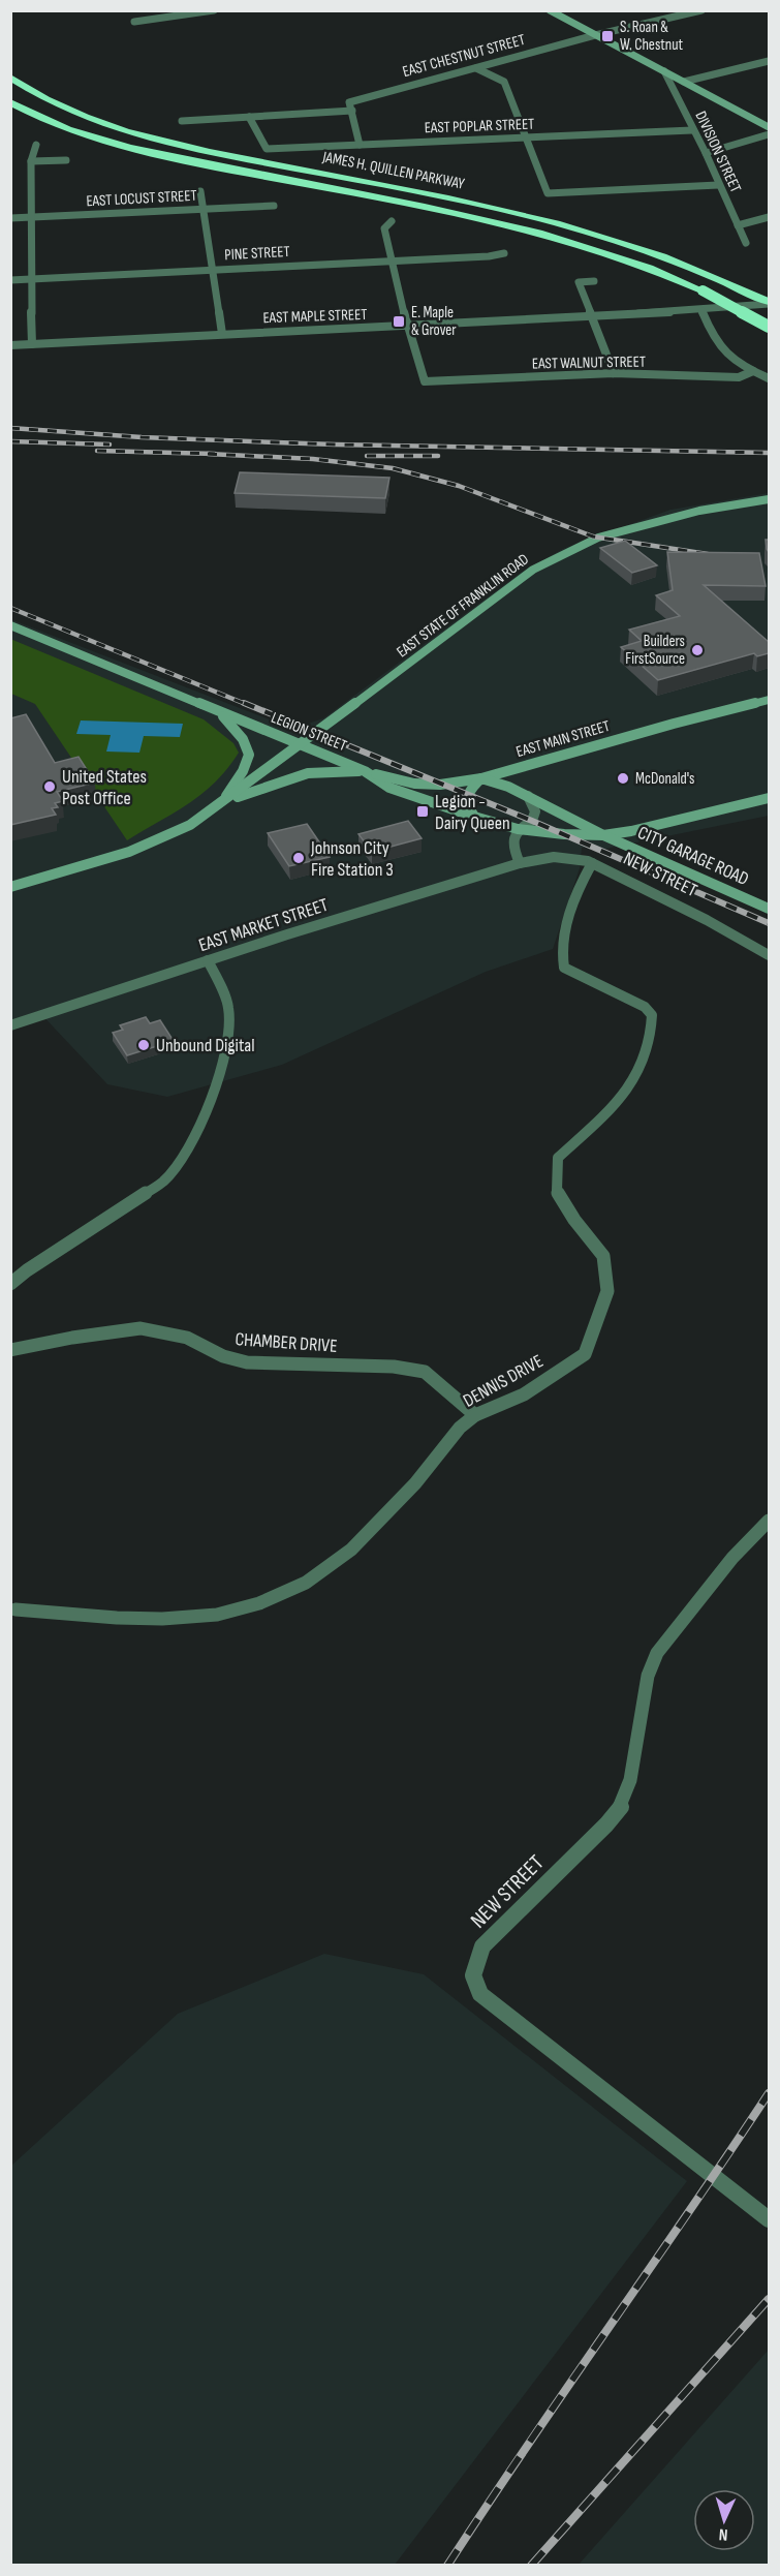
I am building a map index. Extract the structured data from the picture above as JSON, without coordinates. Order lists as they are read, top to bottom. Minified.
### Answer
{"streets":{"highway":["JAMES H. QUILLEN PARKWAY"],"main road":["EAST STATE OF FRANKLIN ROAD","LEGION STREET","EAST MAIN STREET","CITY GARAGE ROAD"],"street":["EAST CHESTNUT STREET","EAST POPLAR STREET","DIVISION STREET","EAST LOCUST STREET","PINE STREET","EAST MAPLE STREET","EAST WALNUT STREET","NEW STREET","EAST MARKET STREET","CHAMBER DRIVE","DENNIS DRIVE"]},"crossings":[["EAST POPLAR STREET","DIVISION STREET"],["JAMES H. QUILLEN PARKWAY","EAST MAPLE STREET"],["EAST MAPLE STREET","EAST WALNUT STREET"],["EAST STATE OF FRANKLIN ROAD","LEGION STREET"],["LEGION STREET","EAST MAIN STREET"],["LEGION STREET","CITY GARAGE ROAD"],["EAST MAIN STREET","CITY GARAGE ROAD"],["NEW STREET","EAST MARKET STREET"],["NEW STREET","DENNIS DRIVE"],["CHAMBER DRIVE","DENNIS DRIVE"]],"places":{"transit":["S. Roan & W. Chestnut","E. Maple & Grover","Legion - Dairy Queen"],"other":["Builders FirstSource","McDonald's","United States Post Office","Johnson City Fire Station 3","Unbound Digital"]},"north":"bottom"}
